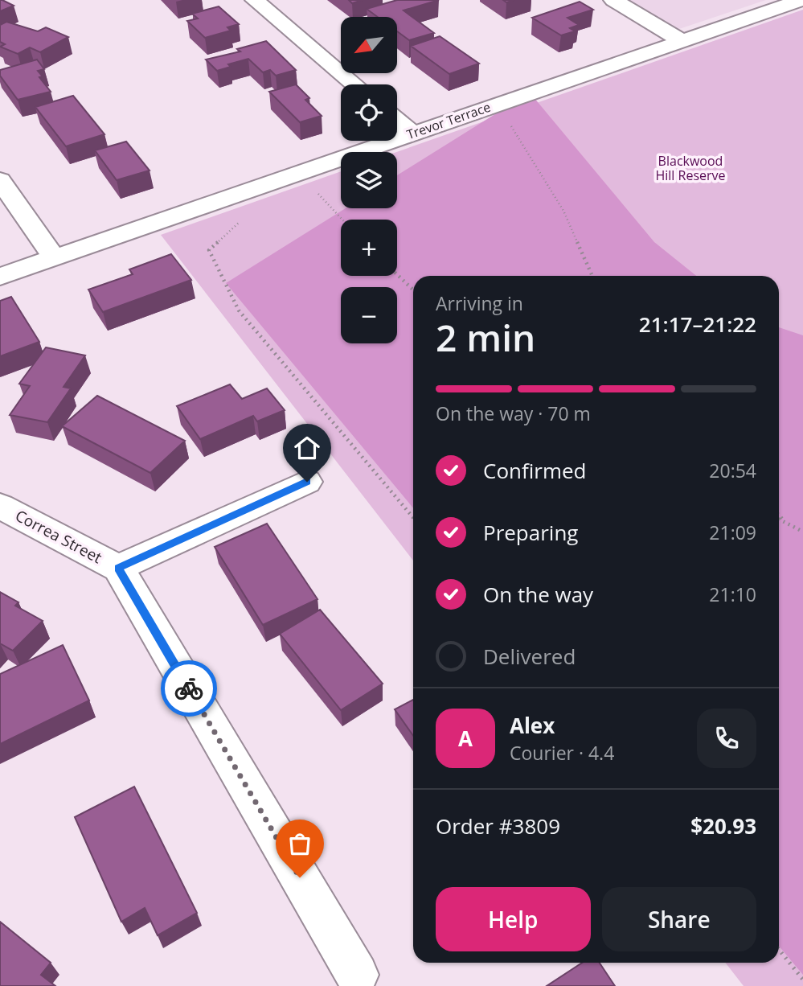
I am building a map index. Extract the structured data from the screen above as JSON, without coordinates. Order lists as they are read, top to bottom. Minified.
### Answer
{"streets":{"street":["Trevor Terrace","Correa Street"]},"parks":["Blackwood Hill Reserve"],"north":"bottom left","page":{"map_buttons":["+","−"],"heading":["2 min","Arriving in","21:17–21:22"],"panel":["Alex","Courier · 4.4","Order #3809","$20.93"],"bar":"On the way · 70 m","list":[["Confirmed","20:54"],["Preparing","21:09"],["On the way","21:10"],"Delivered"],"round":"A","buttons":["Help","Share"]}}
